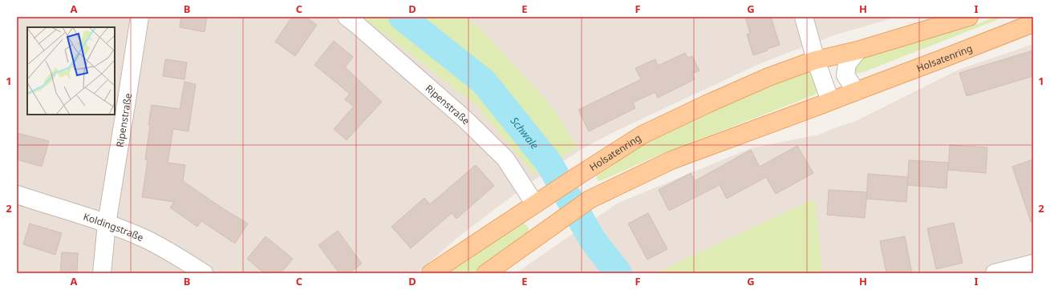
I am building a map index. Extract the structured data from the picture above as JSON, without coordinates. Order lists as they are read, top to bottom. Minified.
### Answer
{"streets":{"main road":["Holsatenring"],"street":["Ripenstraße","Koldingstraße"]},"crossings":[["Holsatenring","Ripenstraße"],["Ripenstraße","Koldingstraße"]],"water":["Schwale"],"grid":{"columns":["A","B","C","D","E","F","G","H","I"],"rows":["1","2"]}}
